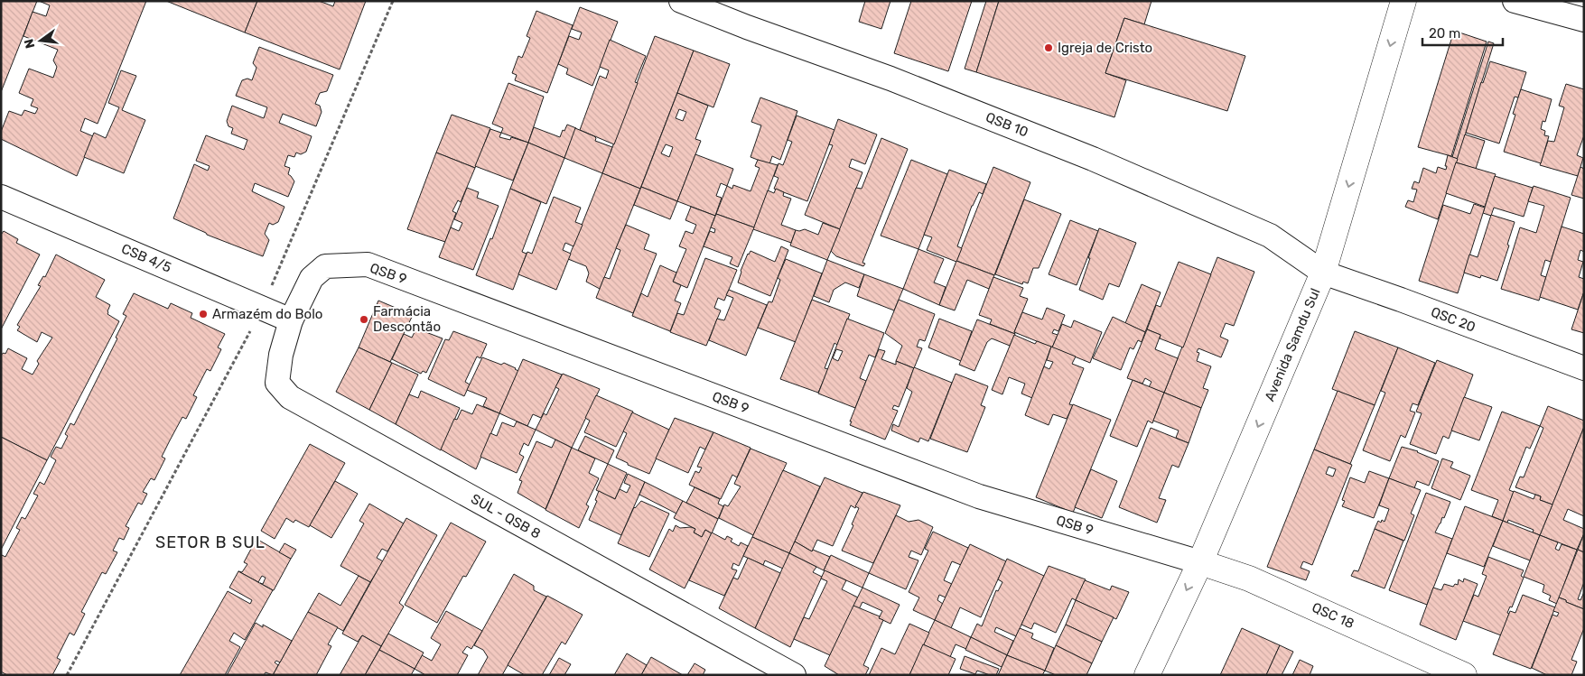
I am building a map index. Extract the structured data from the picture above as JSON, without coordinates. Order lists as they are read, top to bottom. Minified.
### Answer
{"streets":{"main road":["Avenida Samdu Sul","QSC 18"],"street":["QSB 10","CSB 4/5","QSB 9","QSC 20","SUL - QSB 8"]},"crossings":[["QSB 10","QSC 20"],["QSB 10","Avenida Samdu Sul"],["CSB 4/5","QSB 9"],["CSB 4/5","SUL - QSB 8"],["QSB 9","Avenida Samdu Sul"],["QSB 9","SUL - QSB 8"],["QSB 9","QSC 18"],["QSC 20","Avenida Samdu Sul"],["Avenida Samdu Sul","QSC 18"]],"one_way":["Avenida Samdu Sul"],"districts":["SETOR B SUL"],"places":["Igreja de Cristo","Armazém do Bolo","Farmácia Descontão"],"scale_bar":"20 m","north":"left"}
